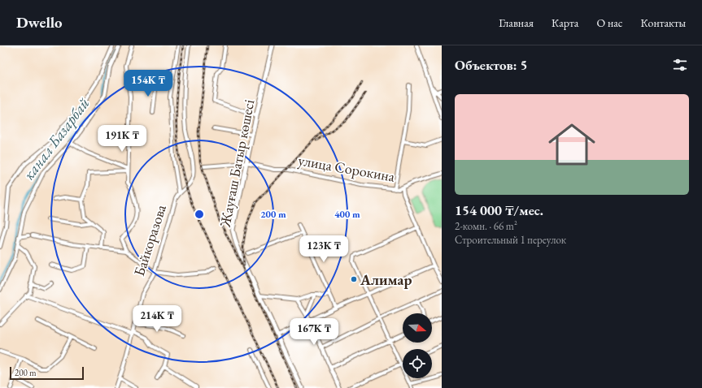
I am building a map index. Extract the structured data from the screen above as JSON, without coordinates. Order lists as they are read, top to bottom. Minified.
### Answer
{"streets":{"main road":["Жауғаш Батыр көшесі"],"street":["улица Сорокина","Байкоразова"]},"crossings":[["Жауғаш Батыр көшесі","улица Сорокина"]],"water":["канал Базарбай"],"places":["Алимар"],"scale_bar":"200 m","north":"right","page":{"header":"Dwello","nav":["Главная","Карта","О нас","Контакты"],"heading":"Объектов: 5","price":["154K ₸","191K ₸","123K ₸","214K ₸","167K ₸"],"list":[{"name":"154 000 ₸/мес.","note":"2-комн. · 66 m² · Строительный 1 переулок"}],"scale":"200 m"},"rings":["200 m","400 m"]}
